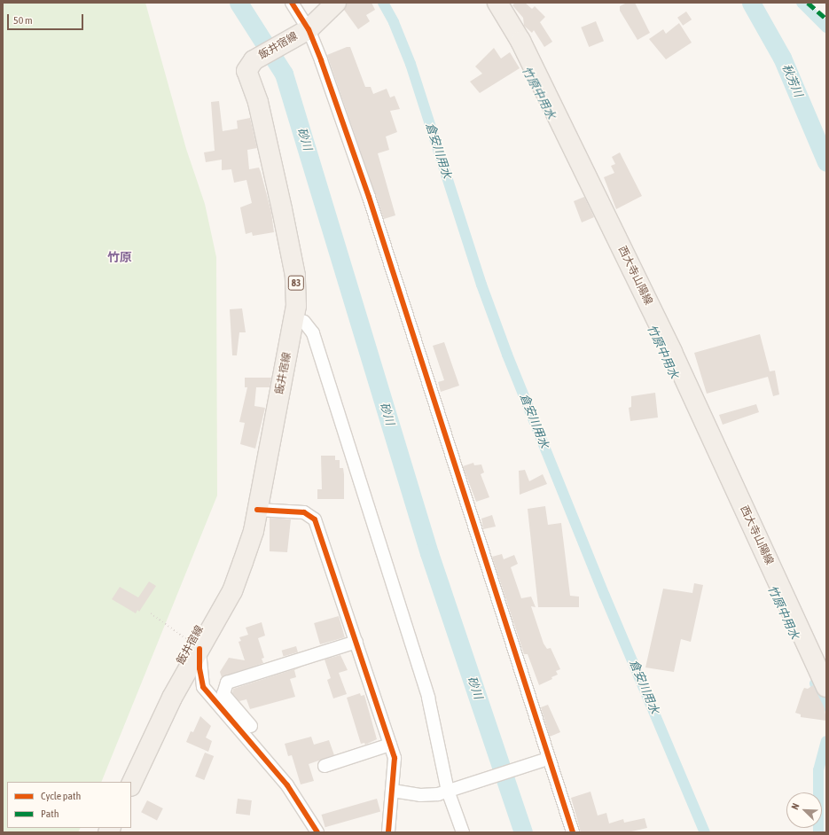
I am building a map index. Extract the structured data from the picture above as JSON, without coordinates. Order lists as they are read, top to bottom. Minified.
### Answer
{"streets":{"main road":["飯井宿線","西大寺山陽線","83"]},"districts":["竹原"],"water":["秋芳川","竹原中用水","砂川","倉安川用水"],"legend":["Cycle path","Path"],"scale_bar":"50 m","north":"top left"}
